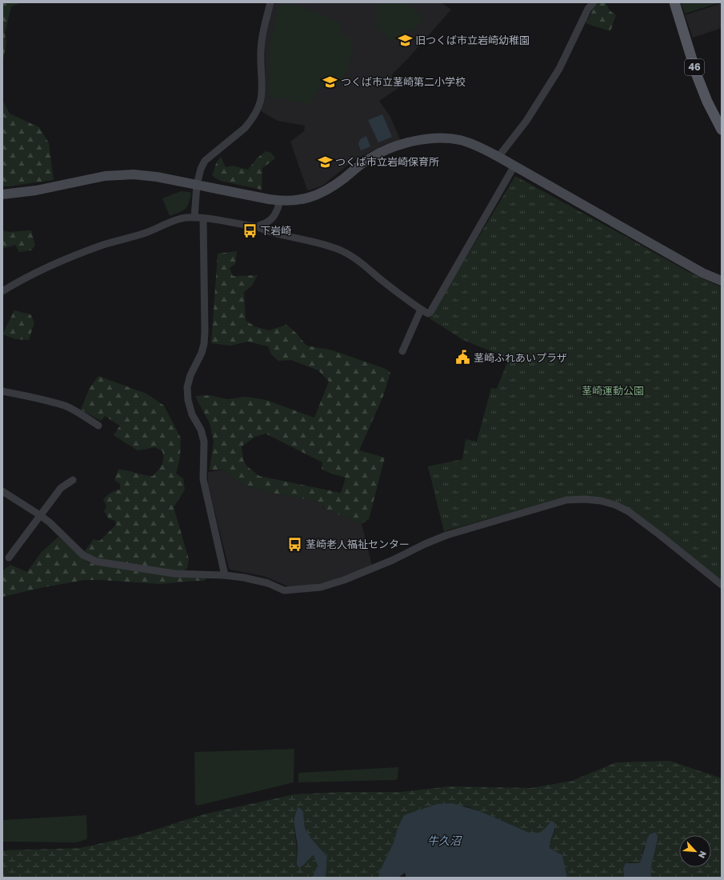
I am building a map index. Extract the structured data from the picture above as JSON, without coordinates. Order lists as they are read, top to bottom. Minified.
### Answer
{"streets":{"main road":["46"]},"water":["牛久沼"],"parks":["茎崎運動公園"],"places":{"school or university":["旧つくば市立岩崎幼稚園","つくば市立茎崎第二小学校","つくば市立岩崎保育所"],"bus stop":["下岩崎","茎崎老人福祉センター"],"public building":["茎崎ふれあいプラザ"]},"north":"bottom right"}
